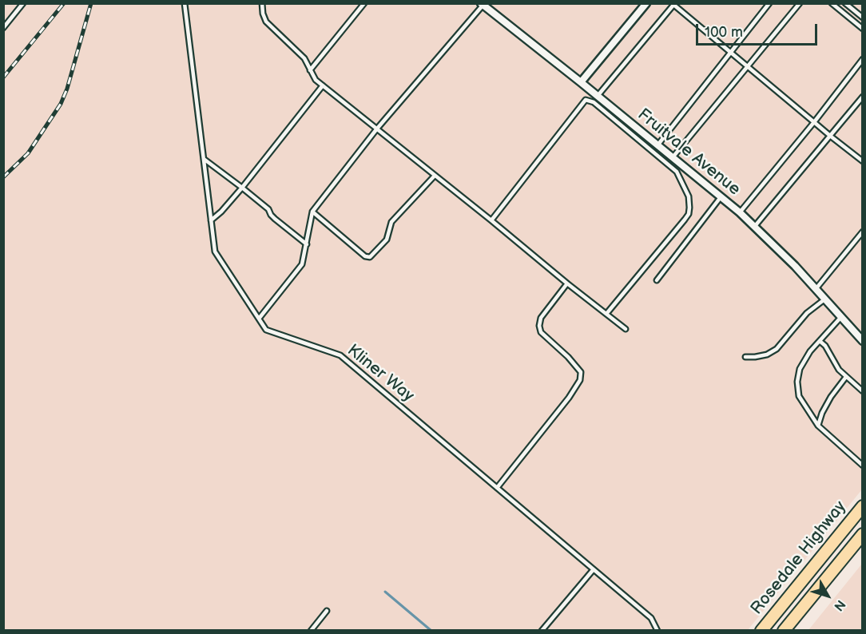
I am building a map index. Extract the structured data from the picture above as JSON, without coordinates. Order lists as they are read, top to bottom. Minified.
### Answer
{"streets":{"main road":["Rosedale Highway"],"street":["Fruitvale Avenue"],"lane":["Kliner Way"]},"scale_bar":"100 m","north":"bottom right"}
